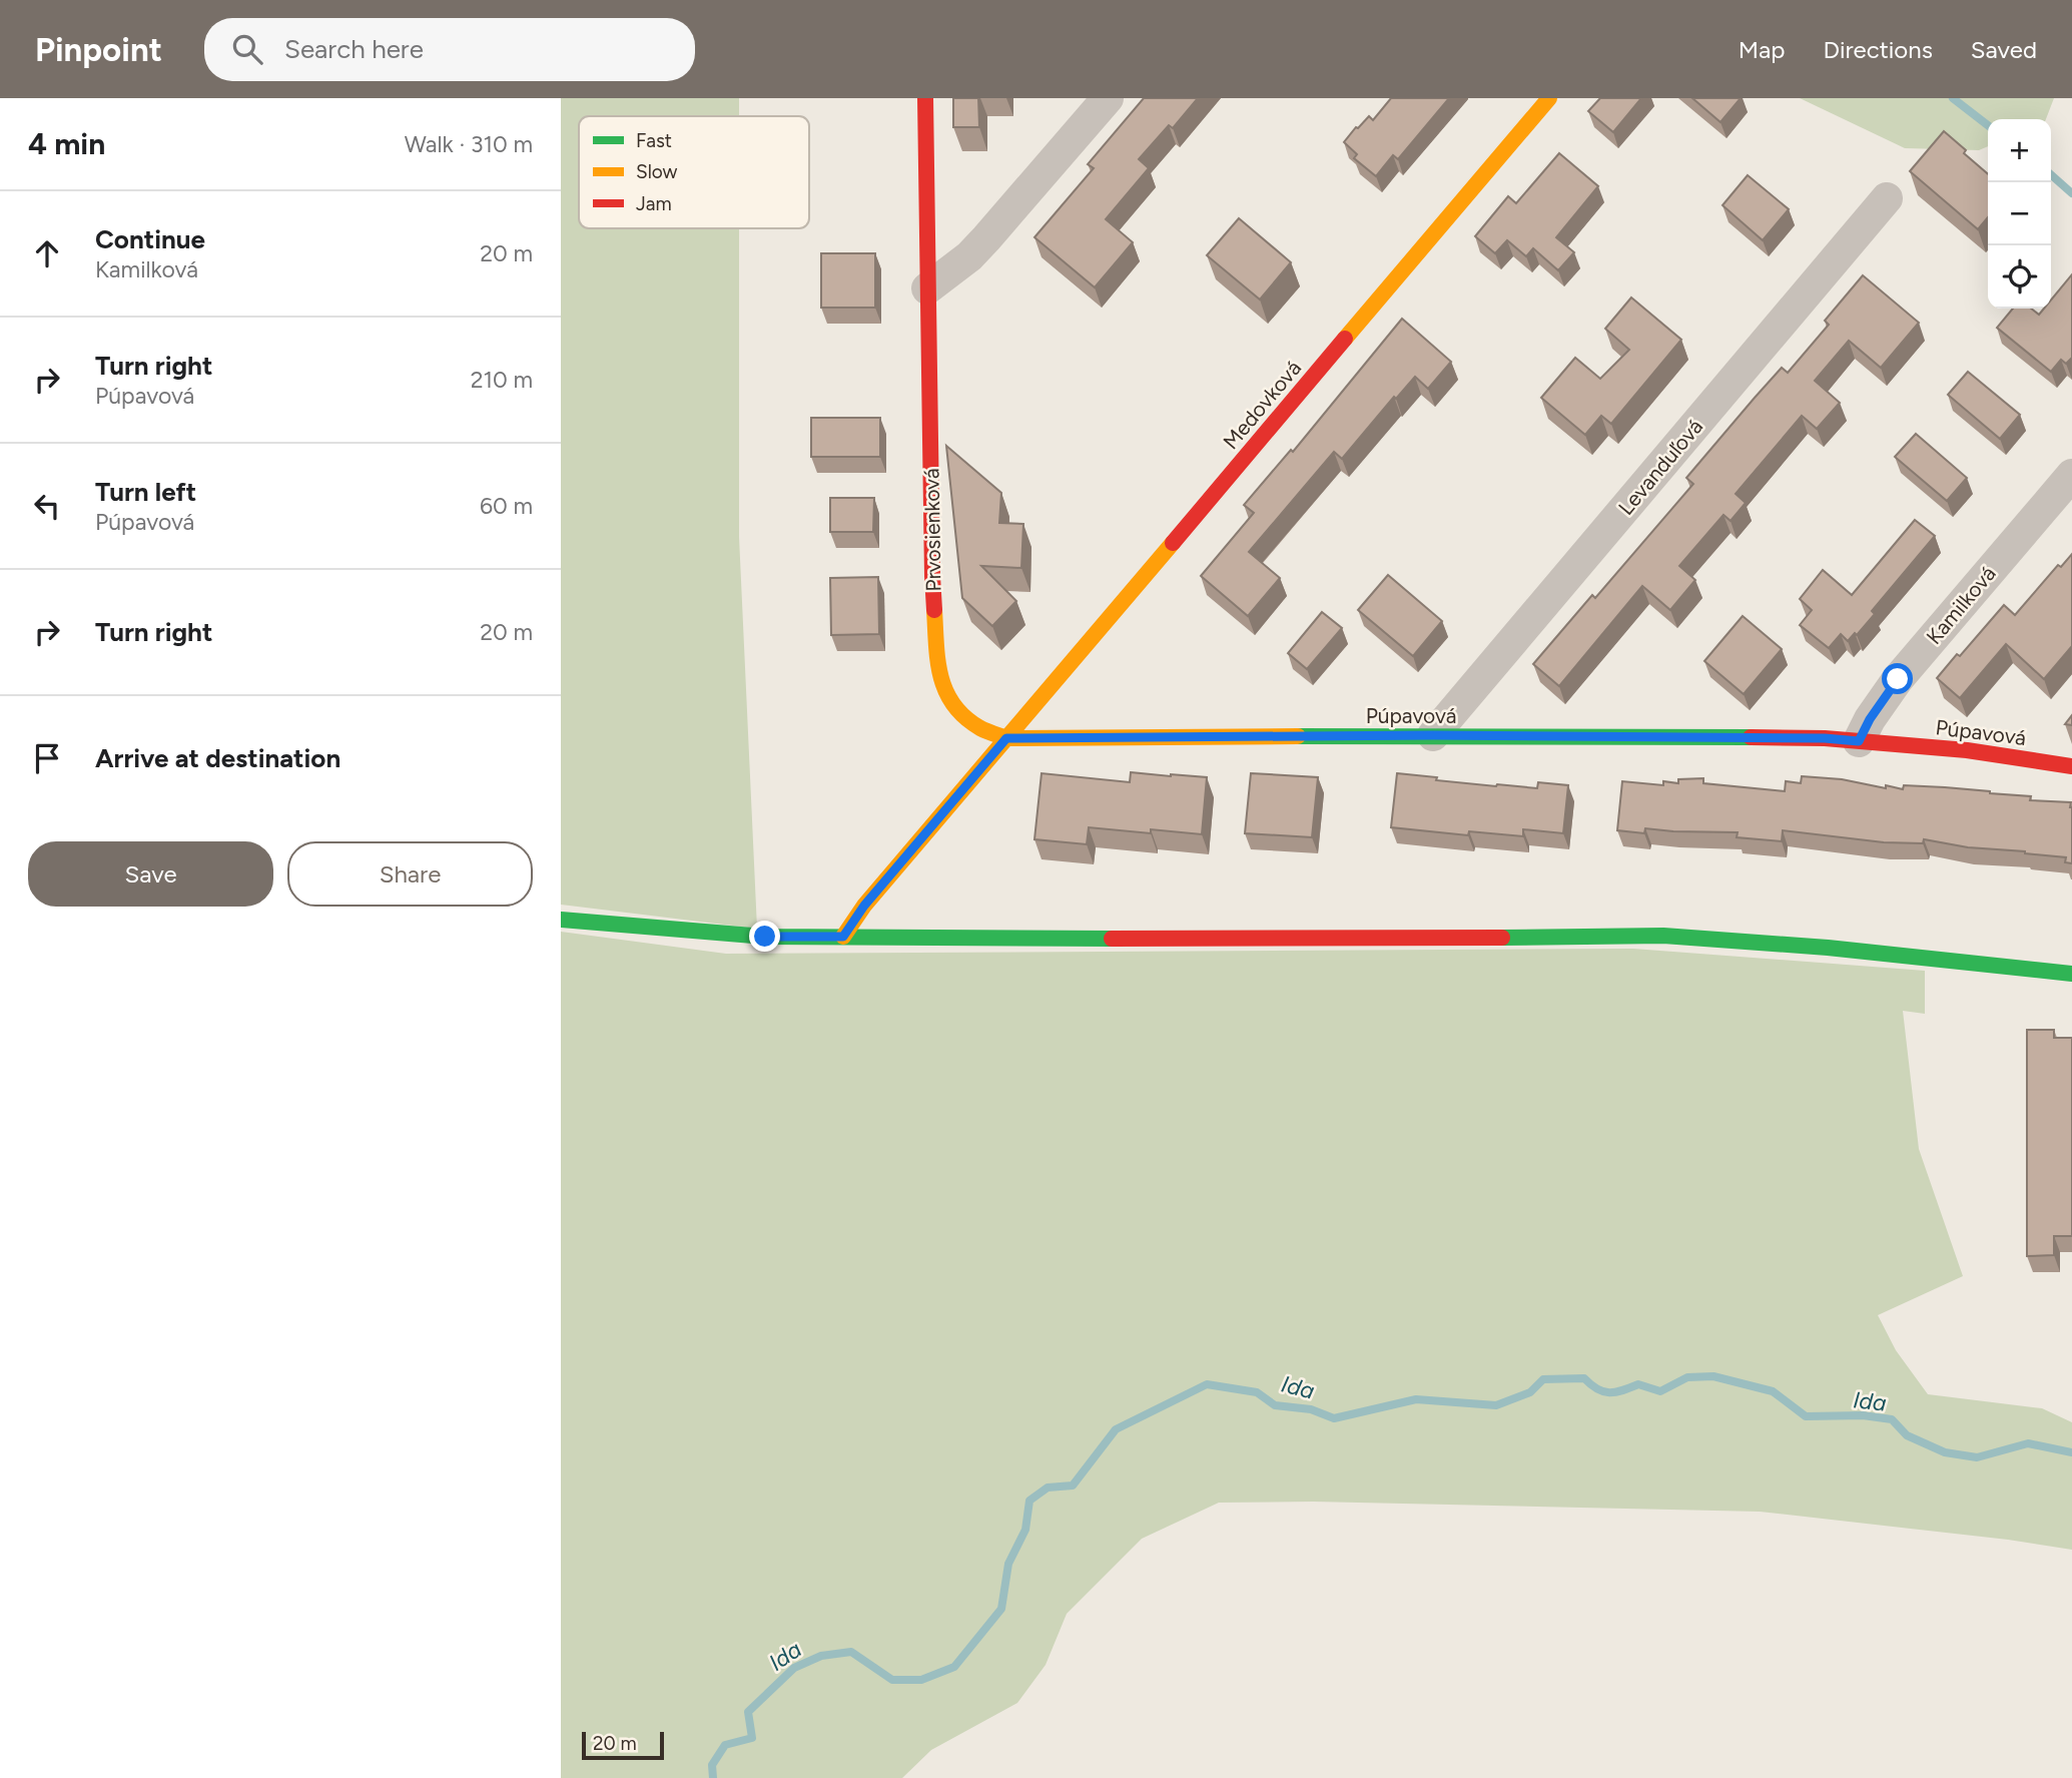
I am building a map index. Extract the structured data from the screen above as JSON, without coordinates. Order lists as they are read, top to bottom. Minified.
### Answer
{"streets":{"street":["Medovková","Levanduľová","Prvosienková","Kamilková","Púpavová"]},"crossings":[["Medovková","Prvosienková"],["Medovková","Púpavová"],["Levanduľová","Púpavová"],["Prvosienková","Púpavová"],["Kamilková","Púpavová"]],"water":["Ida"],"legend":["Fast","Slow","Jam"],"scale_bar":"20 m","page":{"header":"Pinpoint","search":"Search here","nav":["Map","Directions","Saved"],"heading":["4 min","Walk · 310 m"],"map_buttons":["+","−"],"list":[["Continue","Kamilková","20 m"],["Turn right","Púpavová","210 m"],["Turn left","Púpavová","60 m"],["Turn right","20 m"],"Arrive at destination"],"buttons":["Save","Share"],"scale":"20 m"}}
